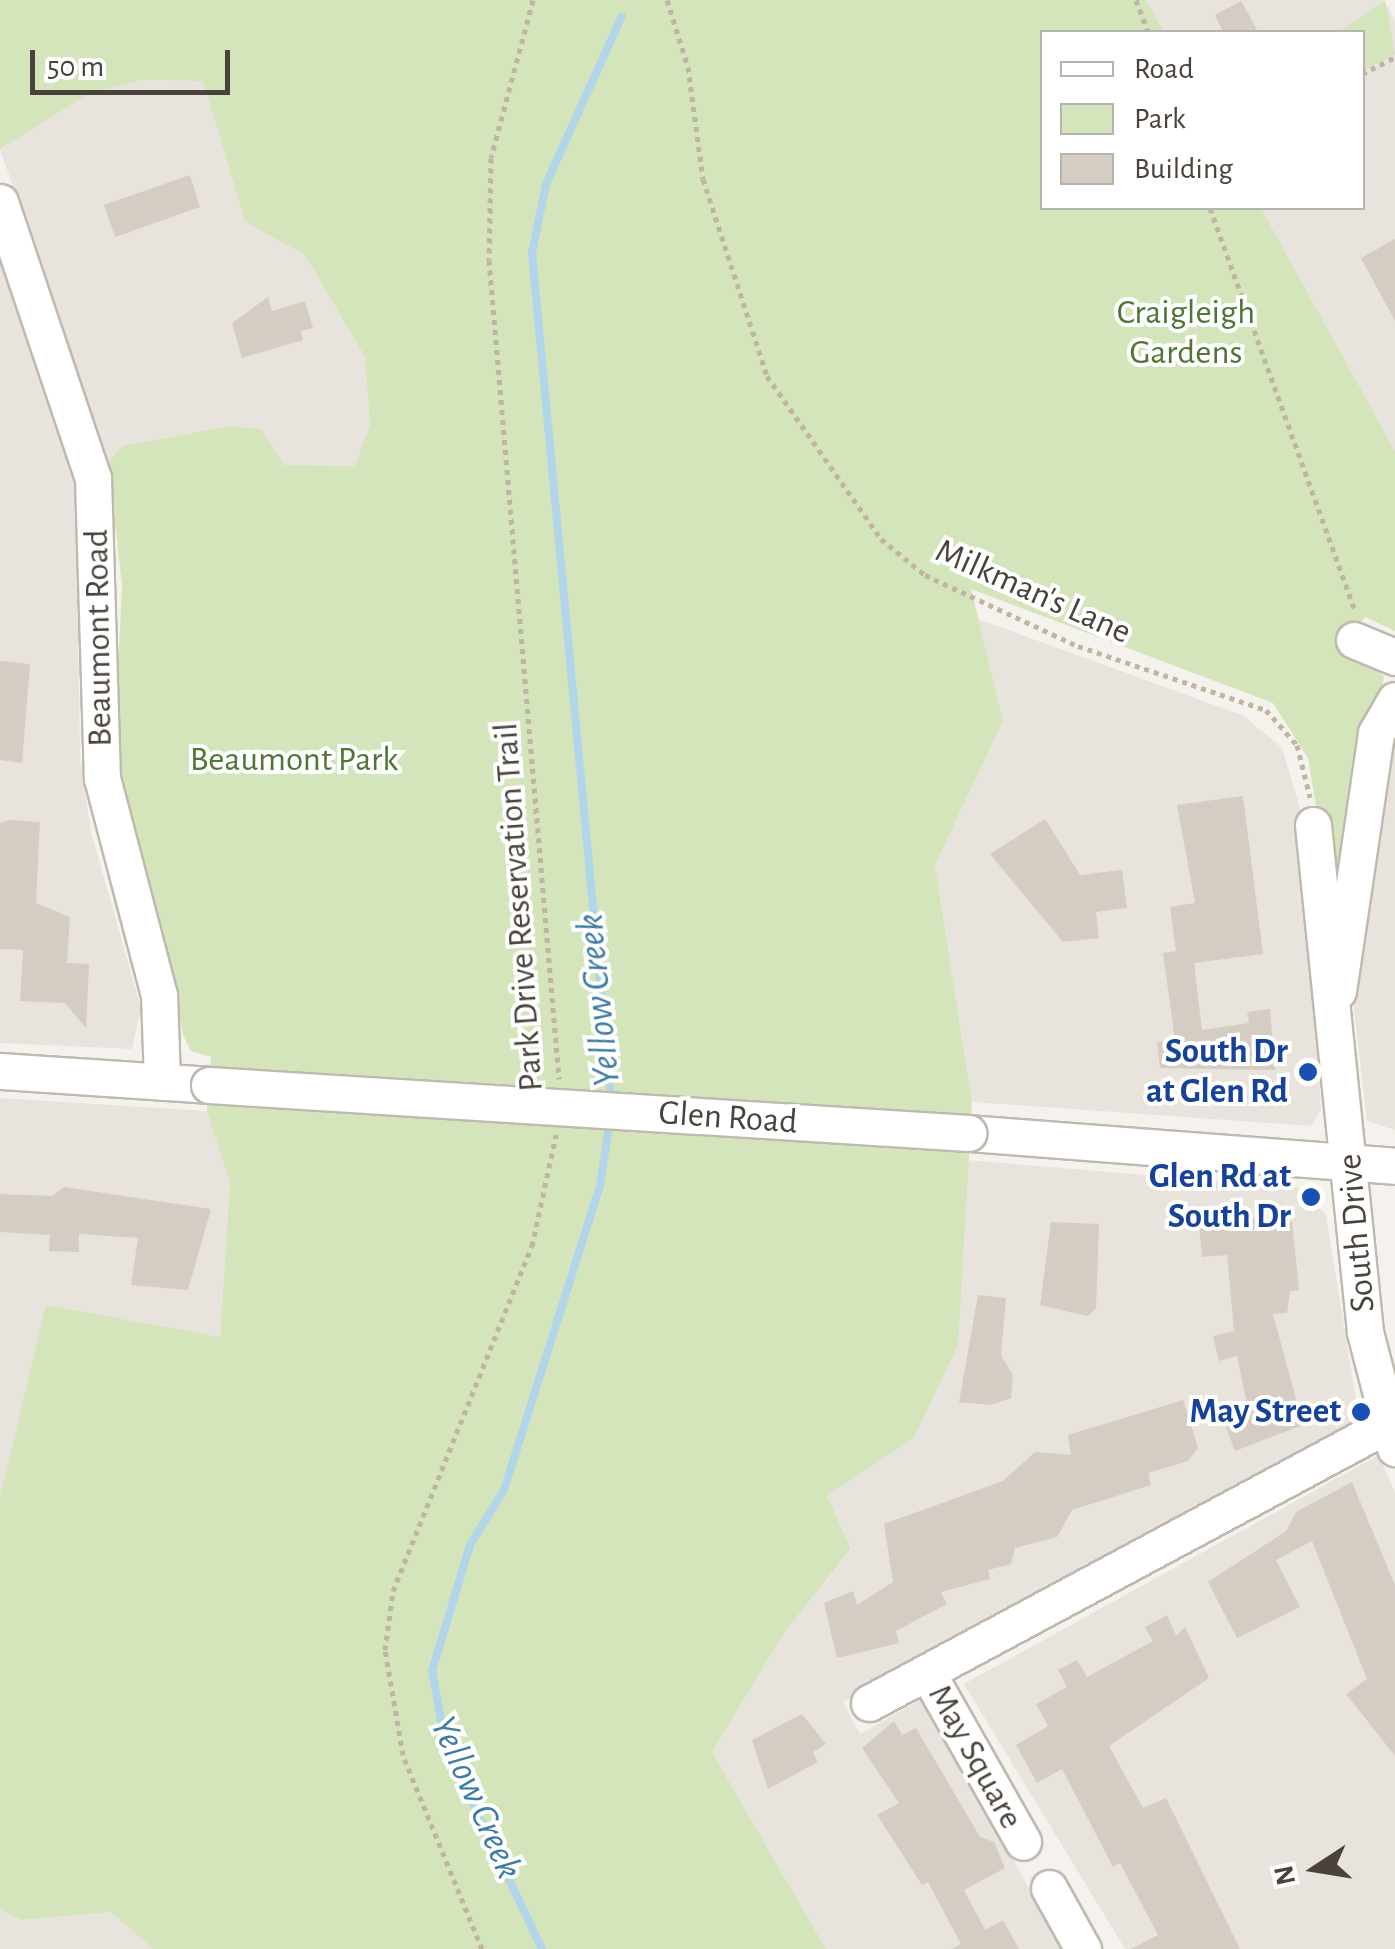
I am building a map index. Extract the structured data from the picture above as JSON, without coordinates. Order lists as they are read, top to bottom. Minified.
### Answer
{"streets":{"street":["Beaumont Road","Glen Road","South Drive","May Square"],"path":["Milkman's Lane","Park Drive Reservation Trail"]},"crossings":[["Milkman's Lane","South Drive"],["Beaumont Road","Glen Road"],["Glen Road","South Drive"]],"water":["Yellow Creek"],"parks":["Craigleigh Gardens","Beaumont Park"],"places":["South Dr at Glen Rd","Glen Rd at South Dr","May Street"],"legend":["Road","Park","Building"],"scale_bar":"50 m","north":"left"}
